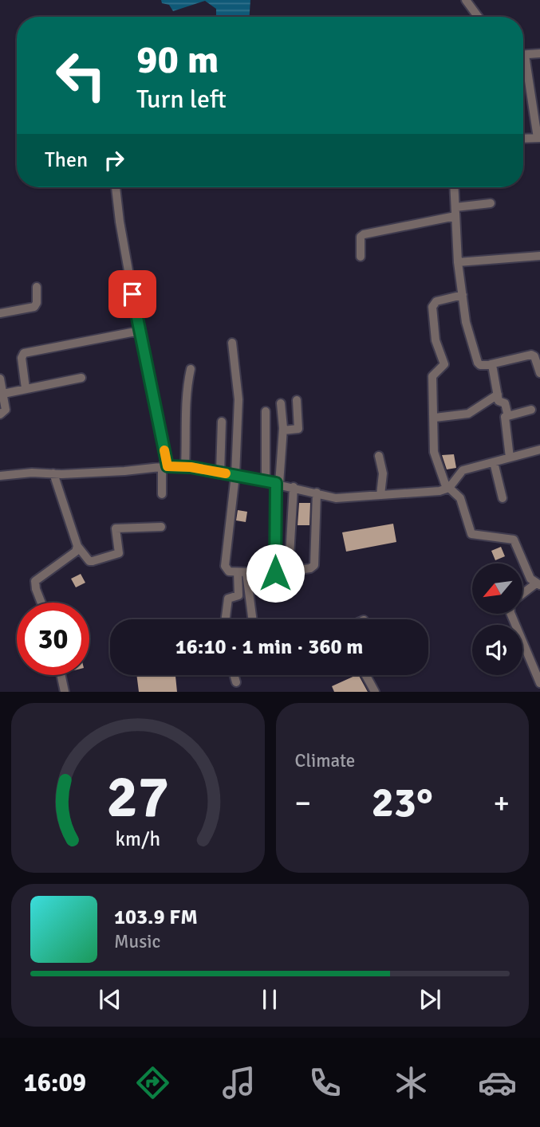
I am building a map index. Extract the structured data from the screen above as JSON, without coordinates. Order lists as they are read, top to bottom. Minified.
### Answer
{"north":"bottom left","page":{"turn":["90 m","Turn left"],"then":"Then","limit":"30","trip":"16:10 · 1 min · 360 m","tile":"Climate","heat":["−","23°","+"],"song":["103.9 FM","Music"],"tabs":"16:09","gauge":["27","km/h"]}}
